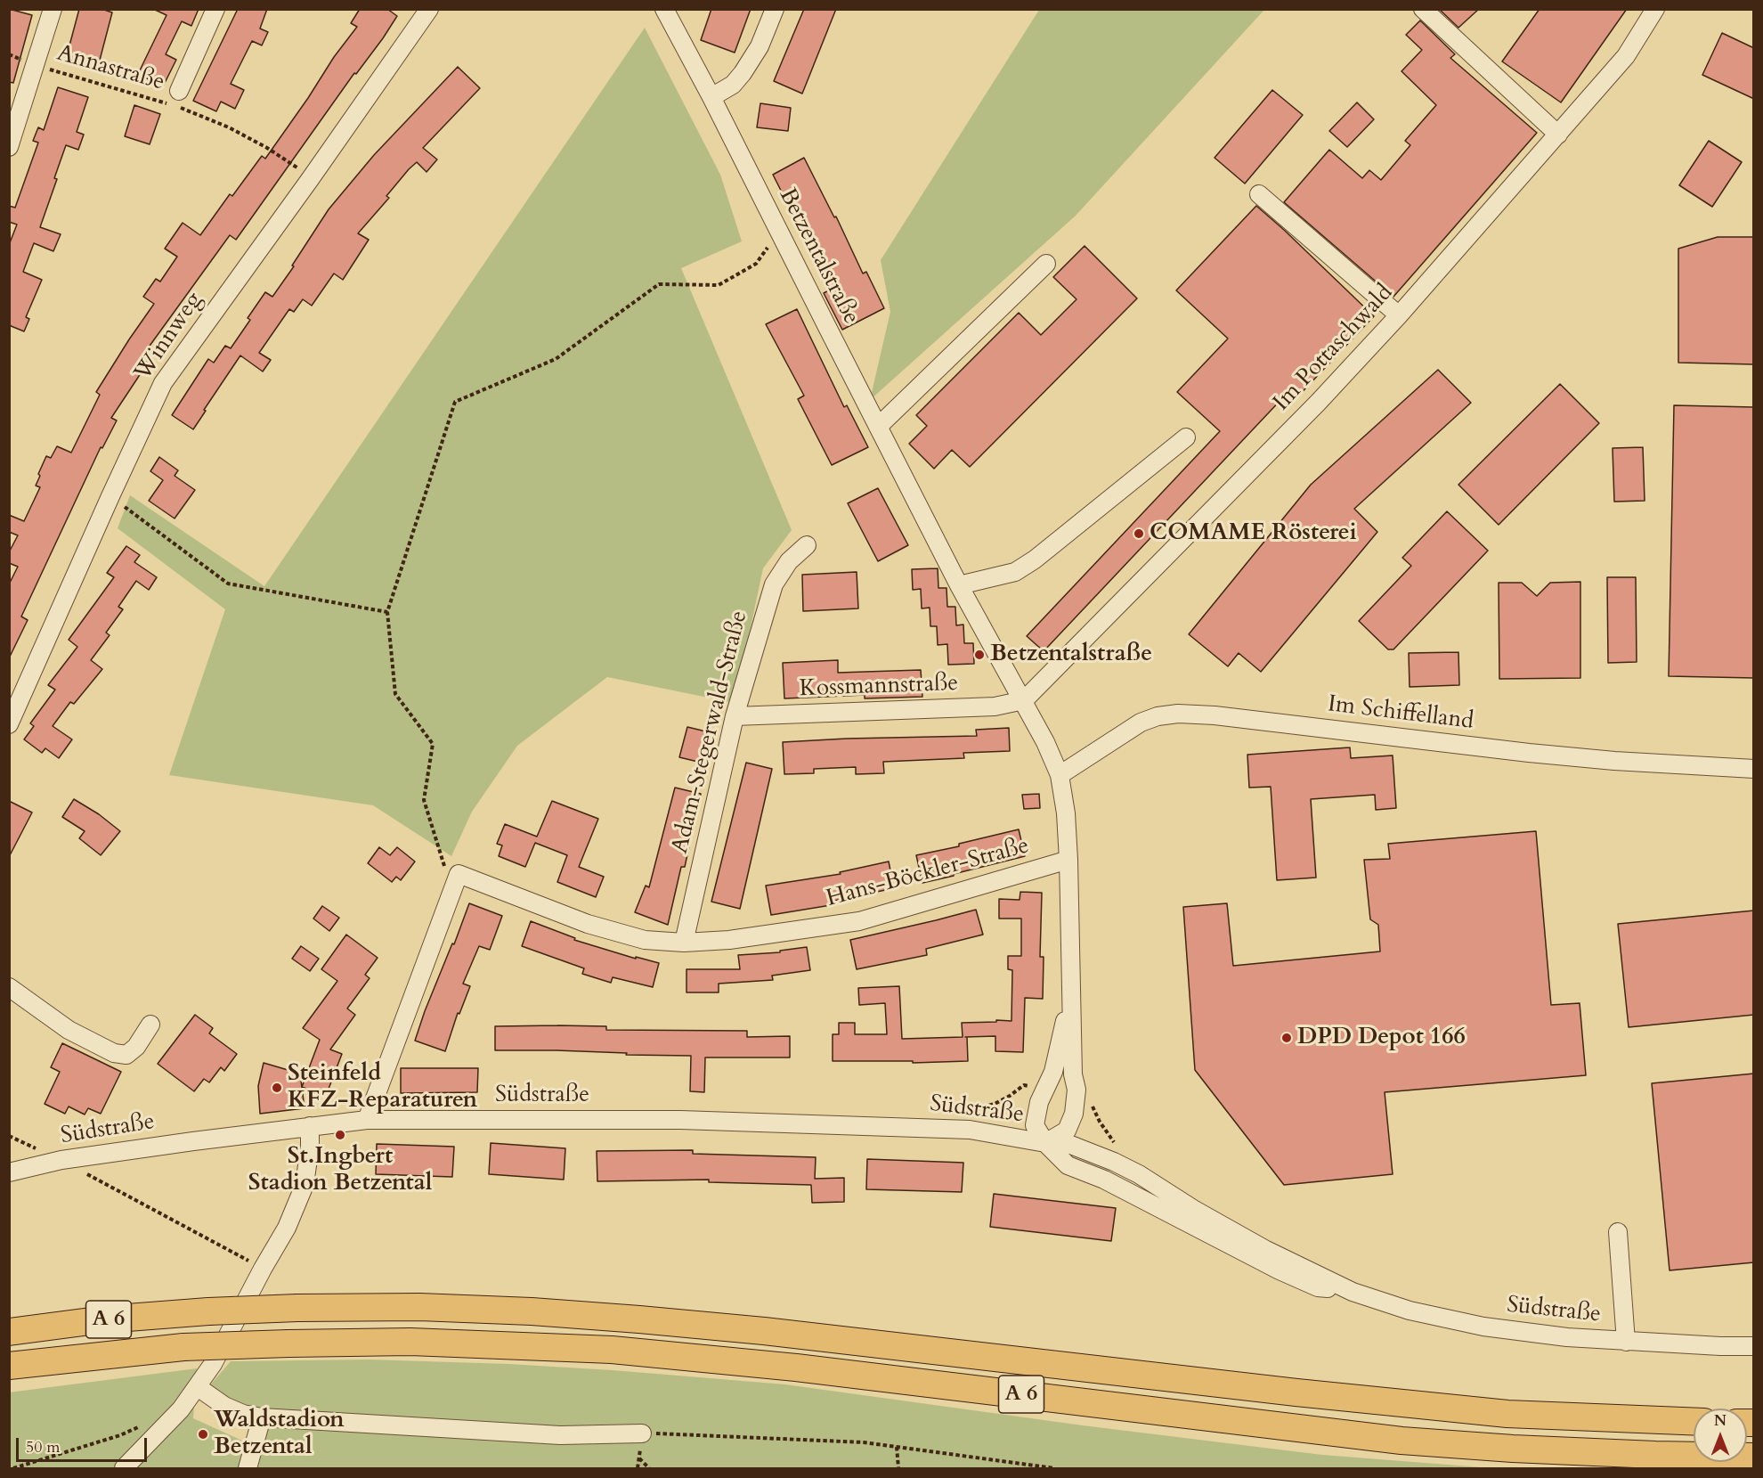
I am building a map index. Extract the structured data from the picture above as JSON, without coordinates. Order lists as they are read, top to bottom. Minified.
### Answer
{"streets":{"highway":["A 6"],"street":["Betzentalstraße","Winnweg","Im Pottaschwald","Kossmannstraße","Im Schiffelland","Adam-Stegerwald-Straße","Hans-Böckler-Straße","Südstraße"],"path":["Annastraße"]},"crossings":[["Annastraße","Winnweg"],["Betzentalstraße","Im Pottaschwald"],["Betzentalstraße","Kossmannstraße"],["Betzentalstraße","Im Schiffelland"],["Betzentalstraße","Hans-Böckler-Straße"],["Im Pottaschwald","Kossmannstraße"],["Kossmannstraße","Adam-Stegerwald-Straße"],["Adam-Stegerwald-Straße","Hans-Böckler-Straße"]],"places":["COMAME Rösterei","Betzentalstraße","DPD Depot 166","Steinfeld KFZ-Reparaturen","St.Ingbert Stadion Betzental","Waldstadion Betzental"],"scale_bar":"50 m","north":"top"}
